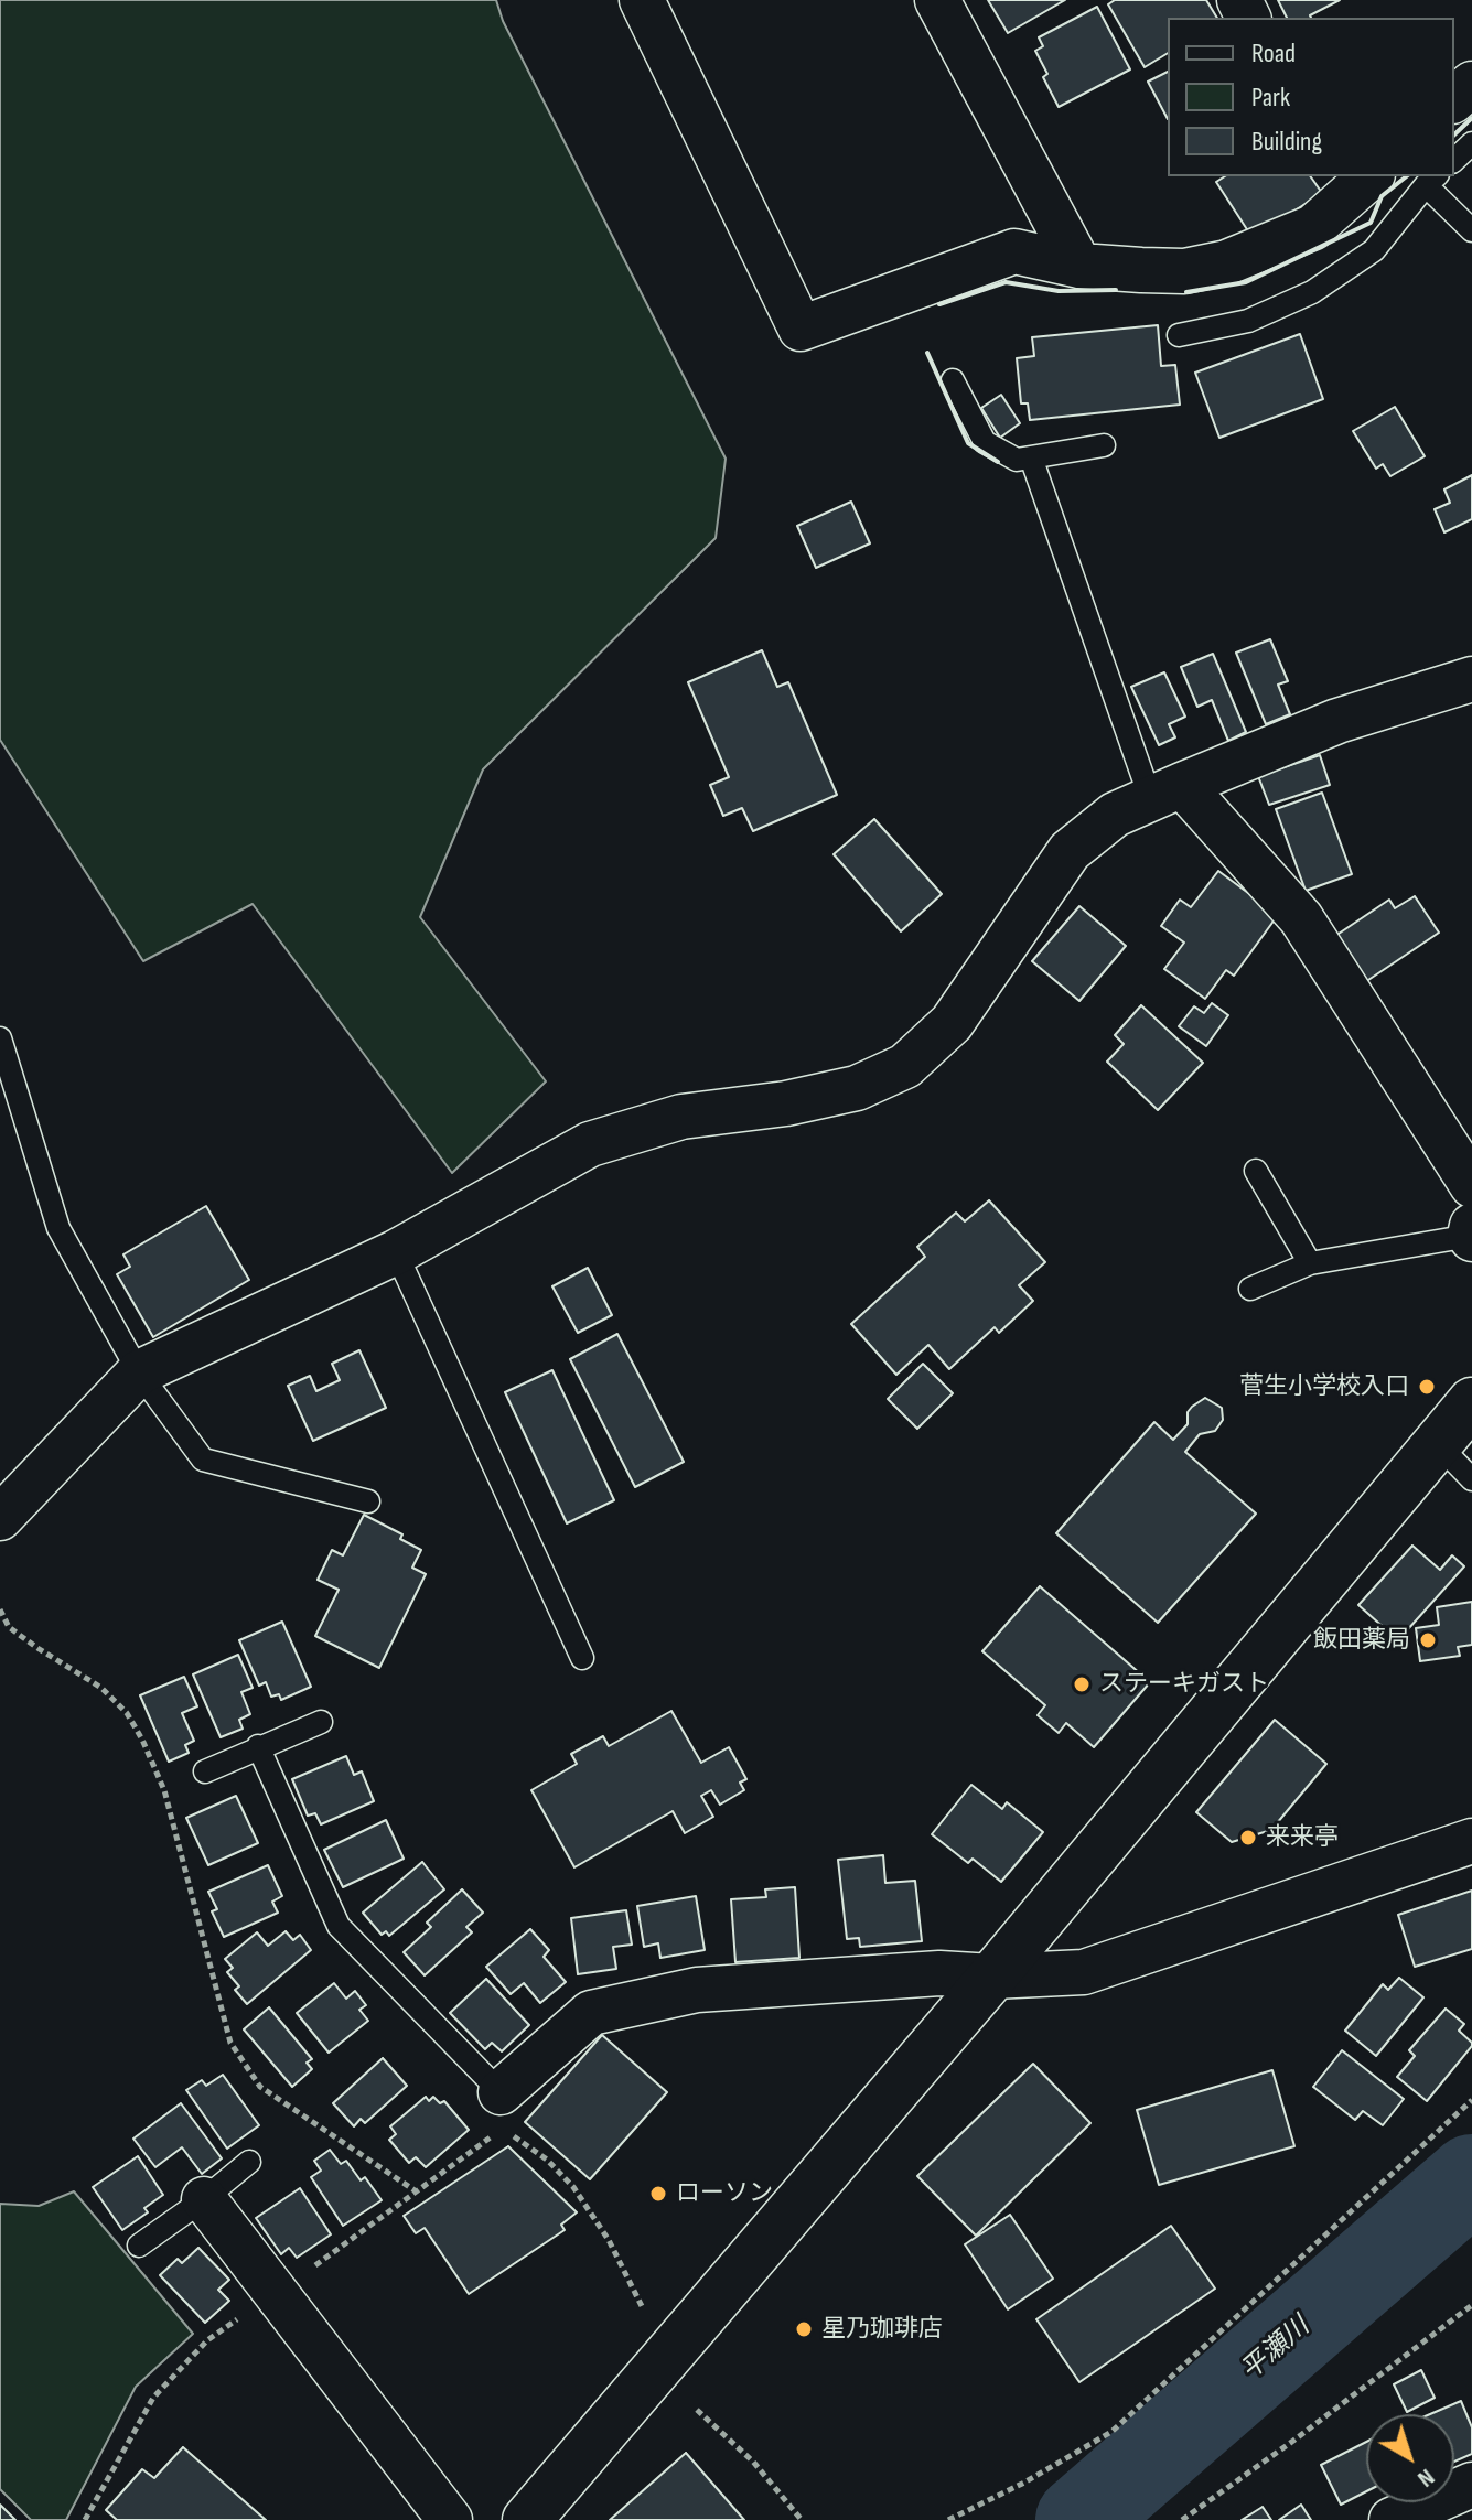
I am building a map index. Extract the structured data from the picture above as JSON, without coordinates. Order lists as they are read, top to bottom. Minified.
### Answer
{"water":["平瀬川"],"places":["菅生小学校入口","飯田薬局","ステーキガスト","来来亭","ローソン","星乃珈琲店"],"legend":["Road","Park","Building"],"north":"bottom right"}
